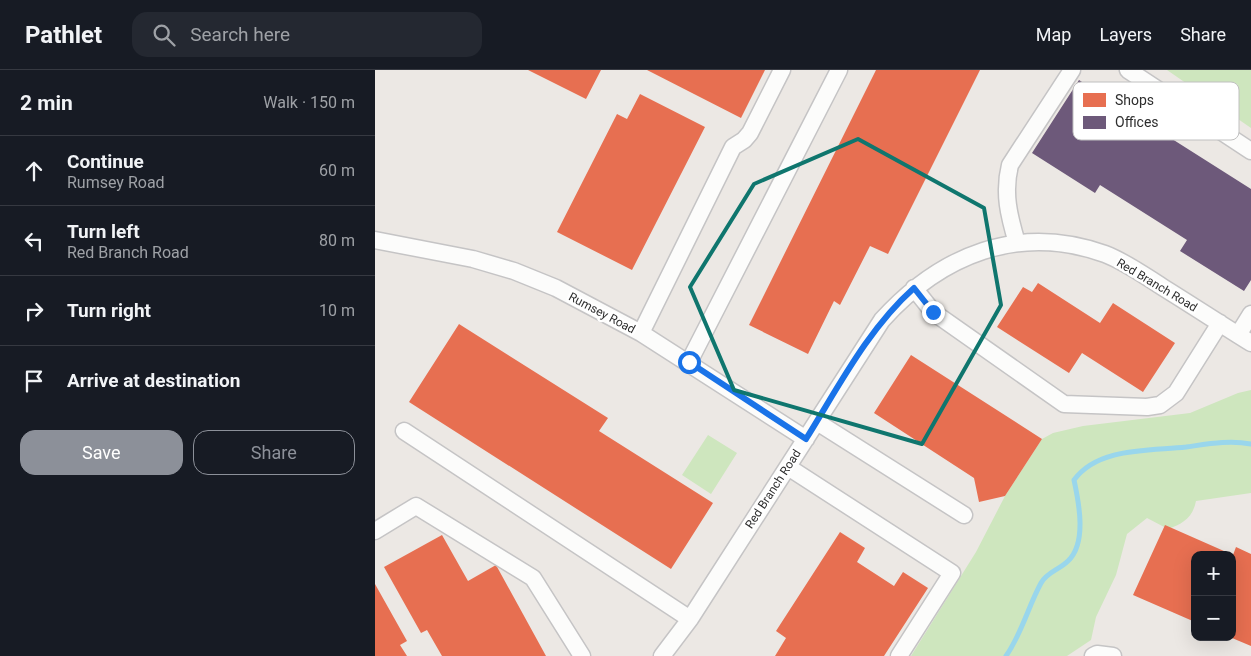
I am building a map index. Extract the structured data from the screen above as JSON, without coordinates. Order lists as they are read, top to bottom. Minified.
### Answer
{"streets":{"street":["Red Branch Road","Rumsey Road"]},"crossings":[["Red Branch Road","Rumsey Road"]],"legend":["Shops","Offices"],"page":{"header":"Pathlet","search":"Search here","nav":["Map","Layers","Share"],"heading":["2 min","Walk · 150 m"],"list":[["Continue","Rumsey Road","60 m"],["Turn left","Red Branch Road","80 m"],["Turn right","10 m"],"Arrive at destination"],"buttons":["Save","Share"],"map_buttons":["+","−"]}}
